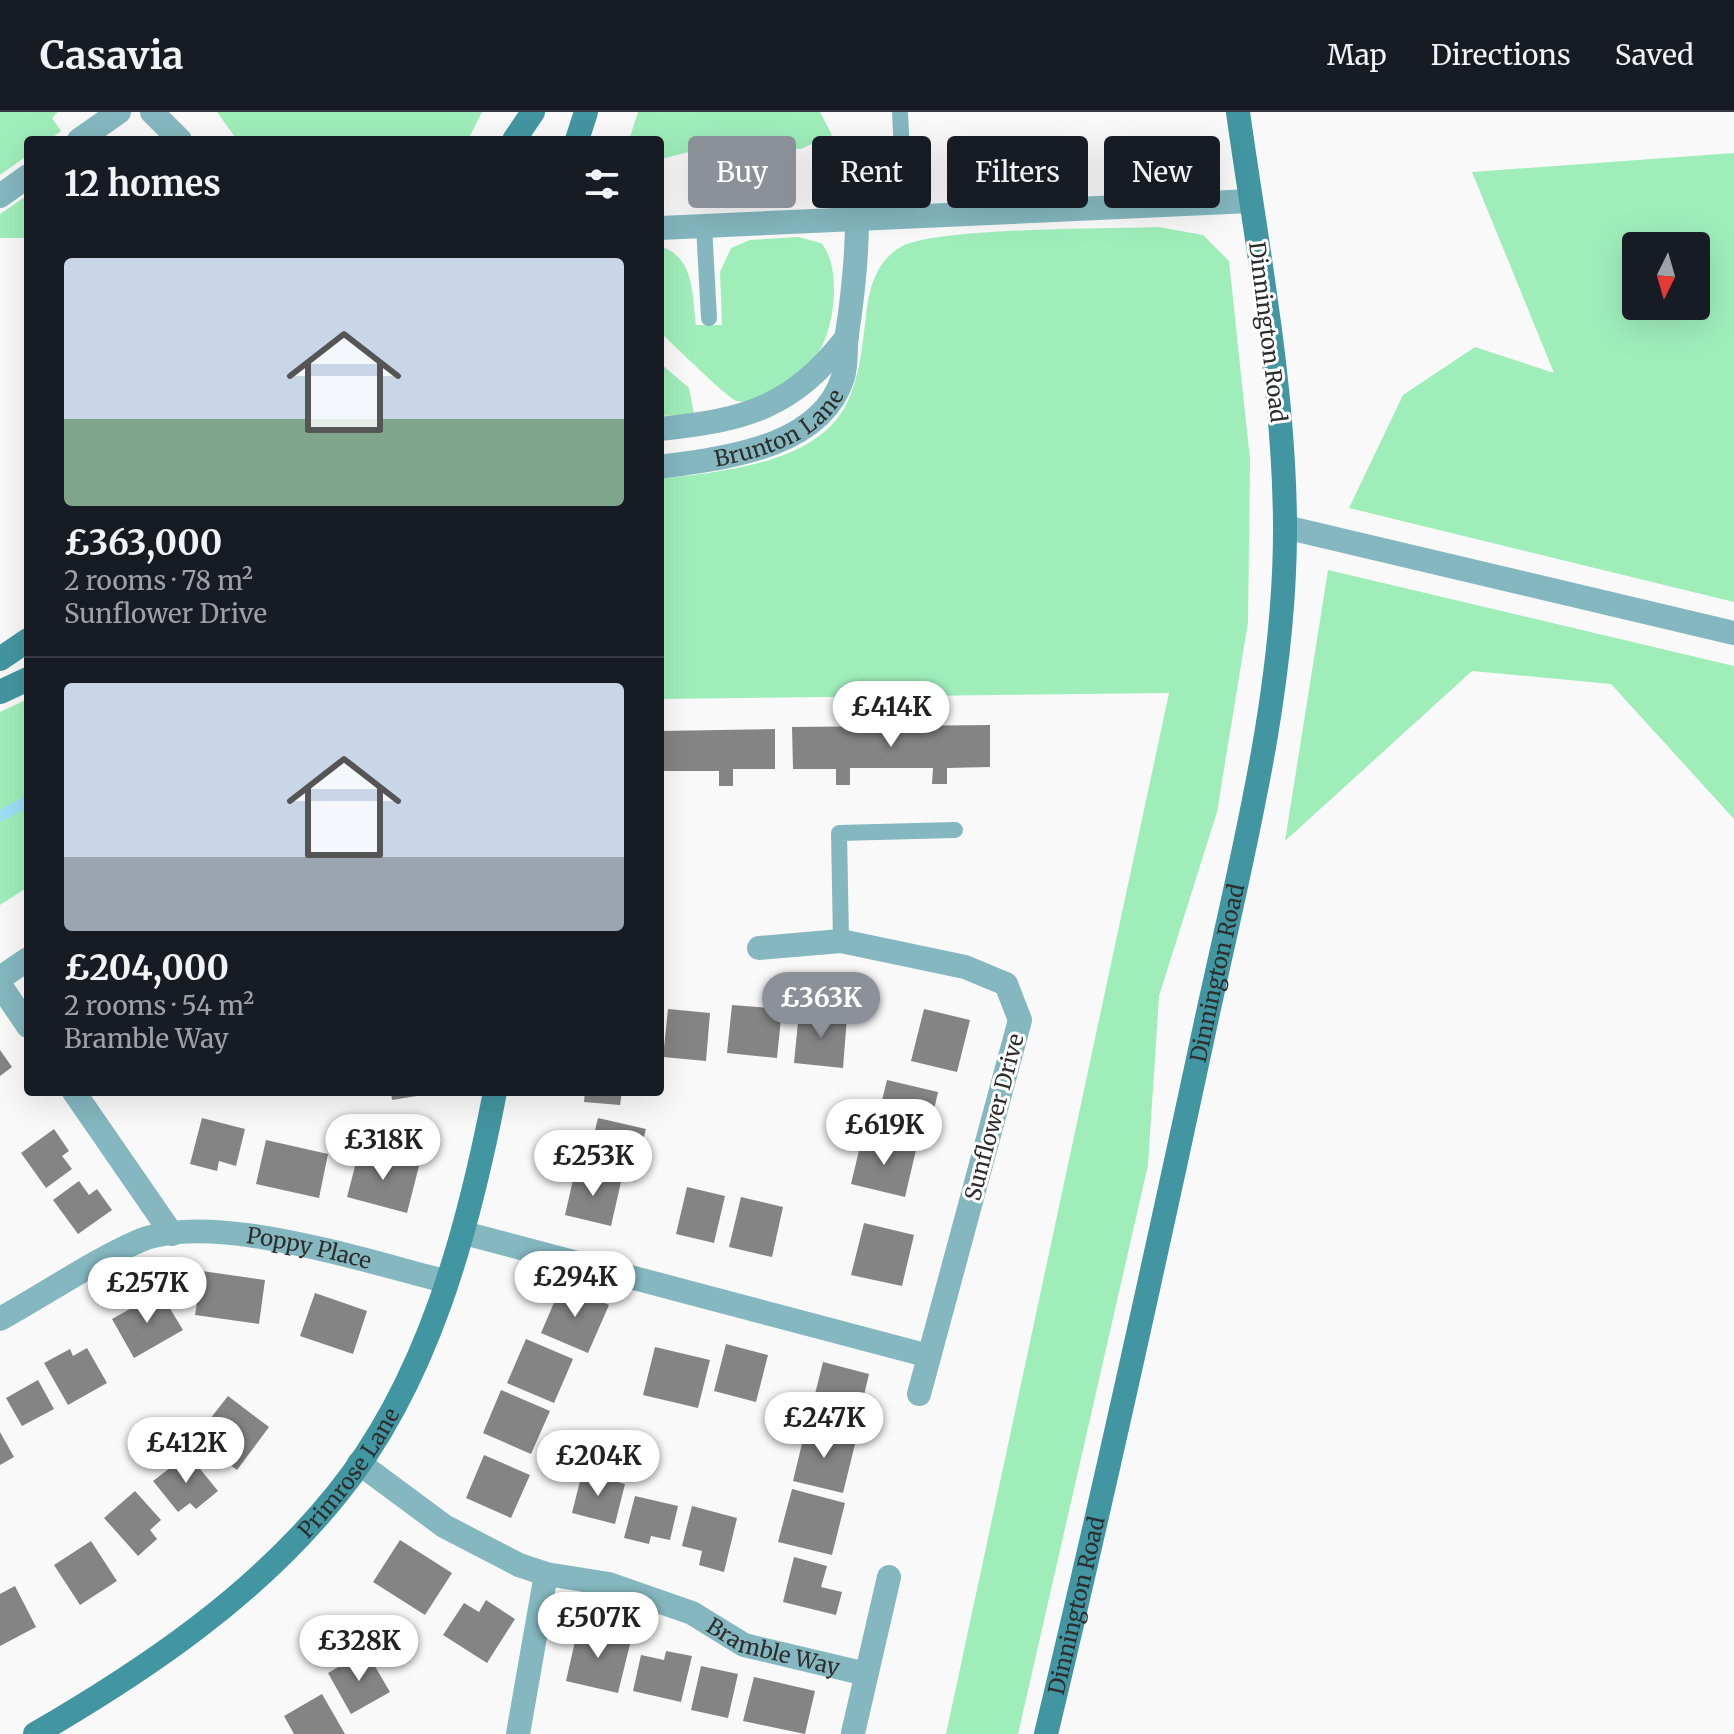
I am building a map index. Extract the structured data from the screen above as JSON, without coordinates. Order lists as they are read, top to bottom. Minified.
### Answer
{"streets":{"street":["Dinnington Road","Brunton Lane","Sunflower Drive","Poppy Place","Primrose Lane","Bramble Way"]},"crossings":[["Poppy Place","Primrose Lane"],["Primrose Lane","Bramble Way"]],"north":"bottom","page":{"header":"Casavia","nav":["Map","Directions","Saved"],"chip":["Buy","Rent","Filters","New"],"heading":"12 homes","list":[{"name":"£363,000","note":"2 rooms · 78 m² · Sunflower Drive"},{"name":"£204,000","note":"2 rooms · 54 m² · Bramble Way"}],"price":["£414K","£363K","£619K","£318K","£253K","£294K","£257K","£247K","£412K","£204K","£507K","£328K"]}}
